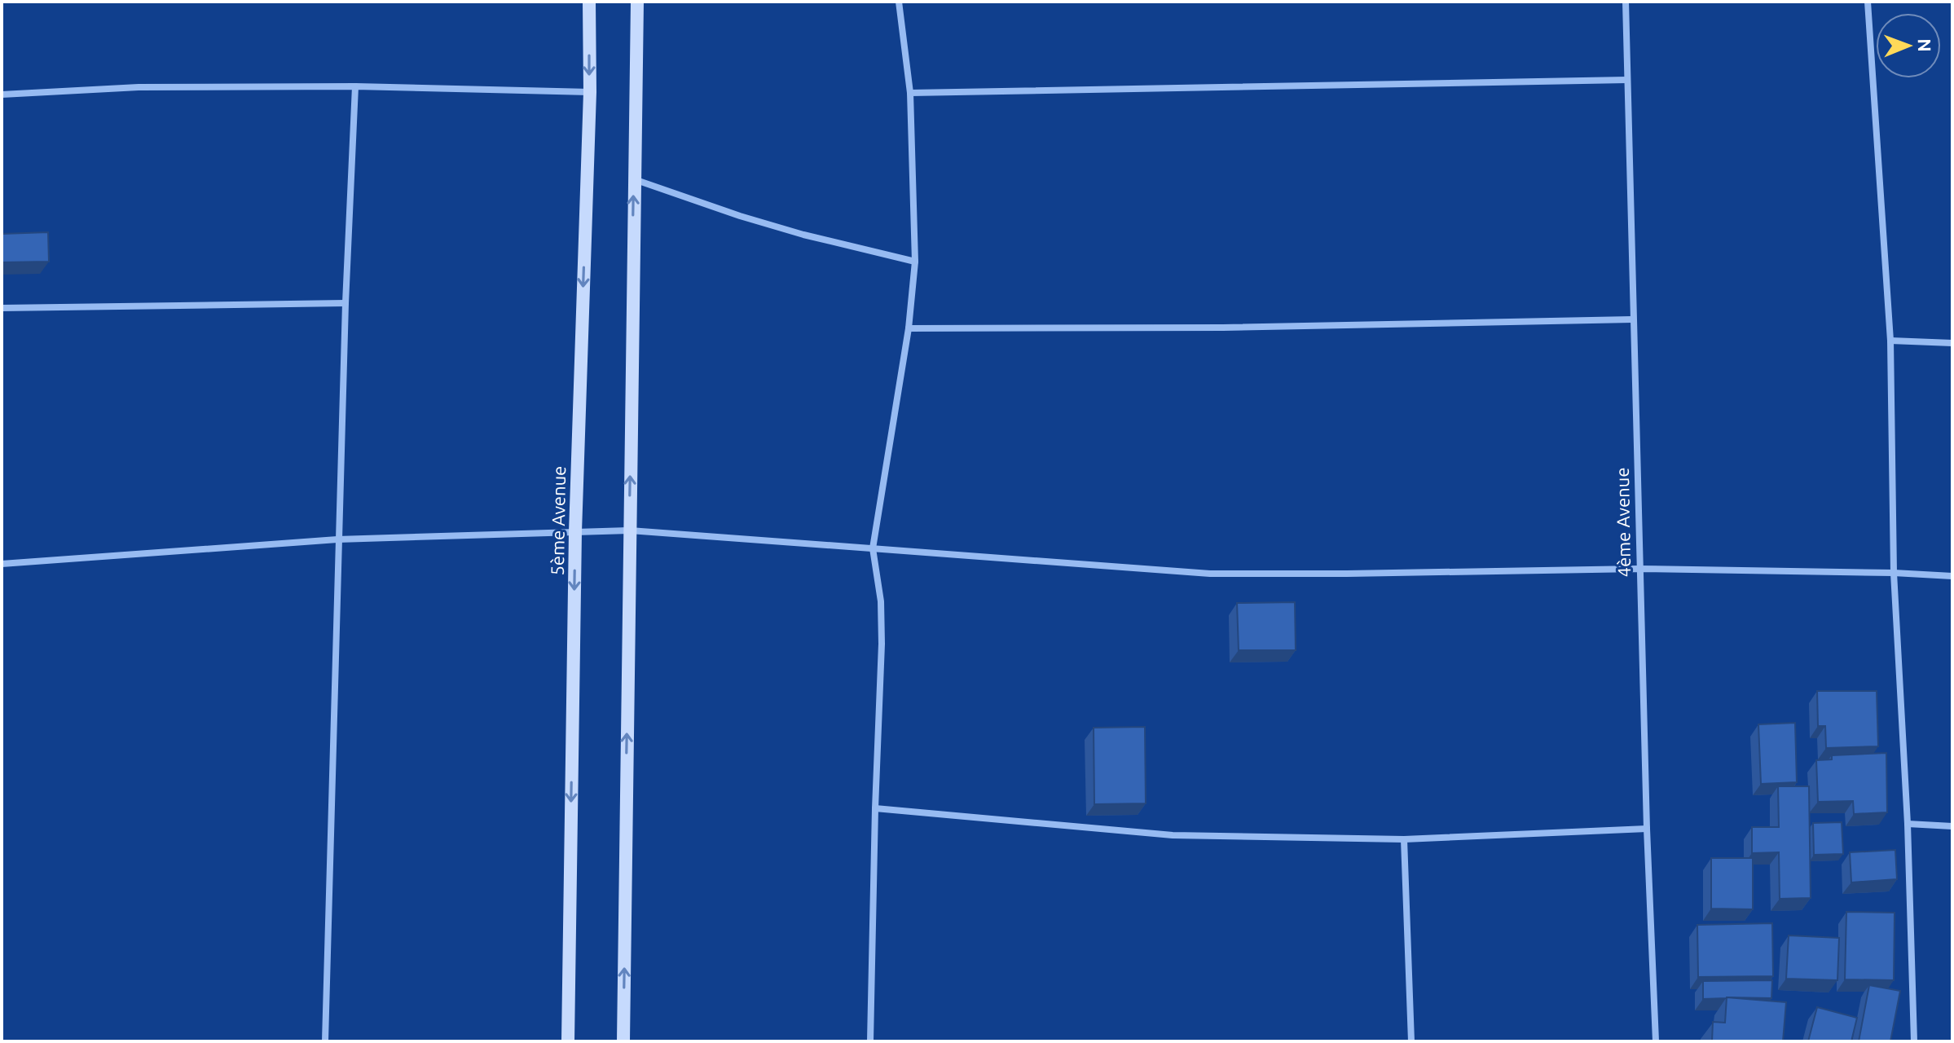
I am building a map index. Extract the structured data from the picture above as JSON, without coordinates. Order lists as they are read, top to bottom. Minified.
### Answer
{"streets":{"street":["5ème Avenue","4ème Avenue"]},"north":"right"}
